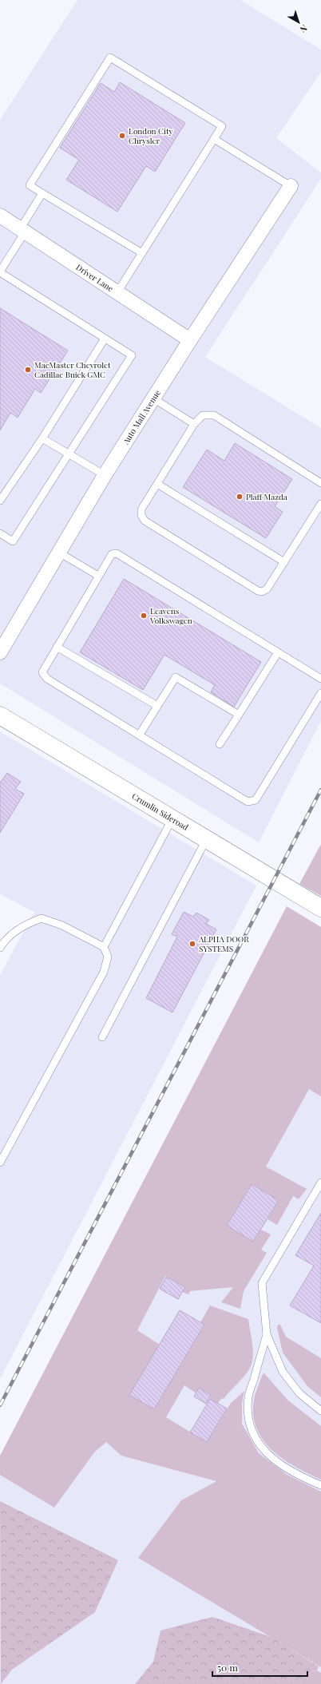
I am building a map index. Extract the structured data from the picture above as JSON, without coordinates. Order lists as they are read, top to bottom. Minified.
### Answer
{"streets":{"street":["Driver Lane","Auto Mall Avenue","Crumlin Sideroad"]},"crossings":[["Driver Lane","Auto Mall Avenue"]],"places":["London City Chrysler","MacMaster Chevrolet Cadillac Buick GMC","Plaff Mazda","Leavens Volkswagen","ALPHA DOOR SYSTEMS"],"scale_bar":"50 m","north":"bottom right"}
